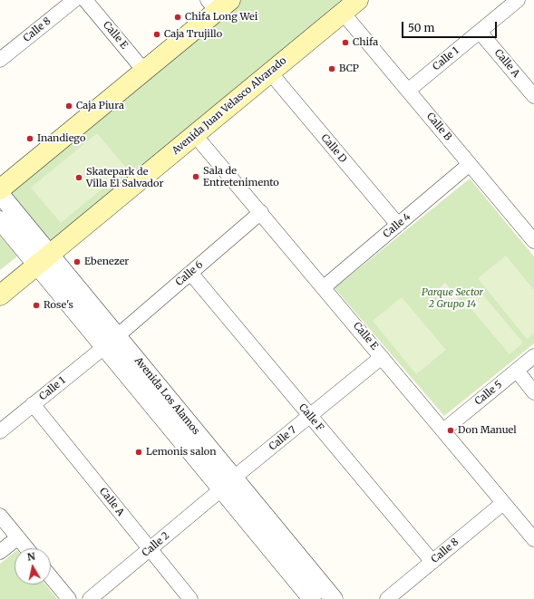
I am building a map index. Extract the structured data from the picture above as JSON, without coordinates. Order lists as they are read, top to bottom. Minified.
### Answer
{"streets":{"main road":["Avenida Juan Velasco Alvarado"],"street":["Calle 8","Calle E","Calle 1","Calle A","Calle B","Calle D","Calle 4","Calle 6","Calle 5","Avenida Los Alamos","Calle F","Calle 7","Calle 2"]},"crossings":[["Calle 8","Calle E"],["Calle 8","Calle F"],["Calle E","Avenida Juan Velasco Alvarado"],["Calle E","Calle 4"],["Calle E","Calle 6"],["Calle E","Calle 5"],["Calle E","Calle 7"],["Calle 1","Calle A"],["Calle 1","Calle B"],["Calle 1","Calle 6"],["Calle 1","Avenida Los Alamos"],["Calle A","Calle 2"],["Avenida Juan Velasco Alvarado","Calle B"],["Avenida Juan Velasco Alvarado","Calle D"],["Avenida Juan Velasco Alvarado","Avenida Los Alamos"],["Calle B","Calle 4"],["Calle D","Calle 4"],["Calle 6","Avenida Los Alamos"],["Calle 6","Calle F"],["Avenida Los Alamos","Calle 7"],["Avenida Los Alamos","Calle 2"],["Calle F","Calle 7"],["Calle 7","Calle 2"]],"parks":["Parque Sector 2 Grupo 14"],"places":["Chifa Long Wei","Caja Trujillo","Chifa","BCP","Caja Piura","Inandiego","Sala de Entretenimento","Skatepark de Villa El Salvador","Ebenezer","Rose's","Don Manuel","Lemonis salon"],"scale_bar":"50 m","north":"top"}
